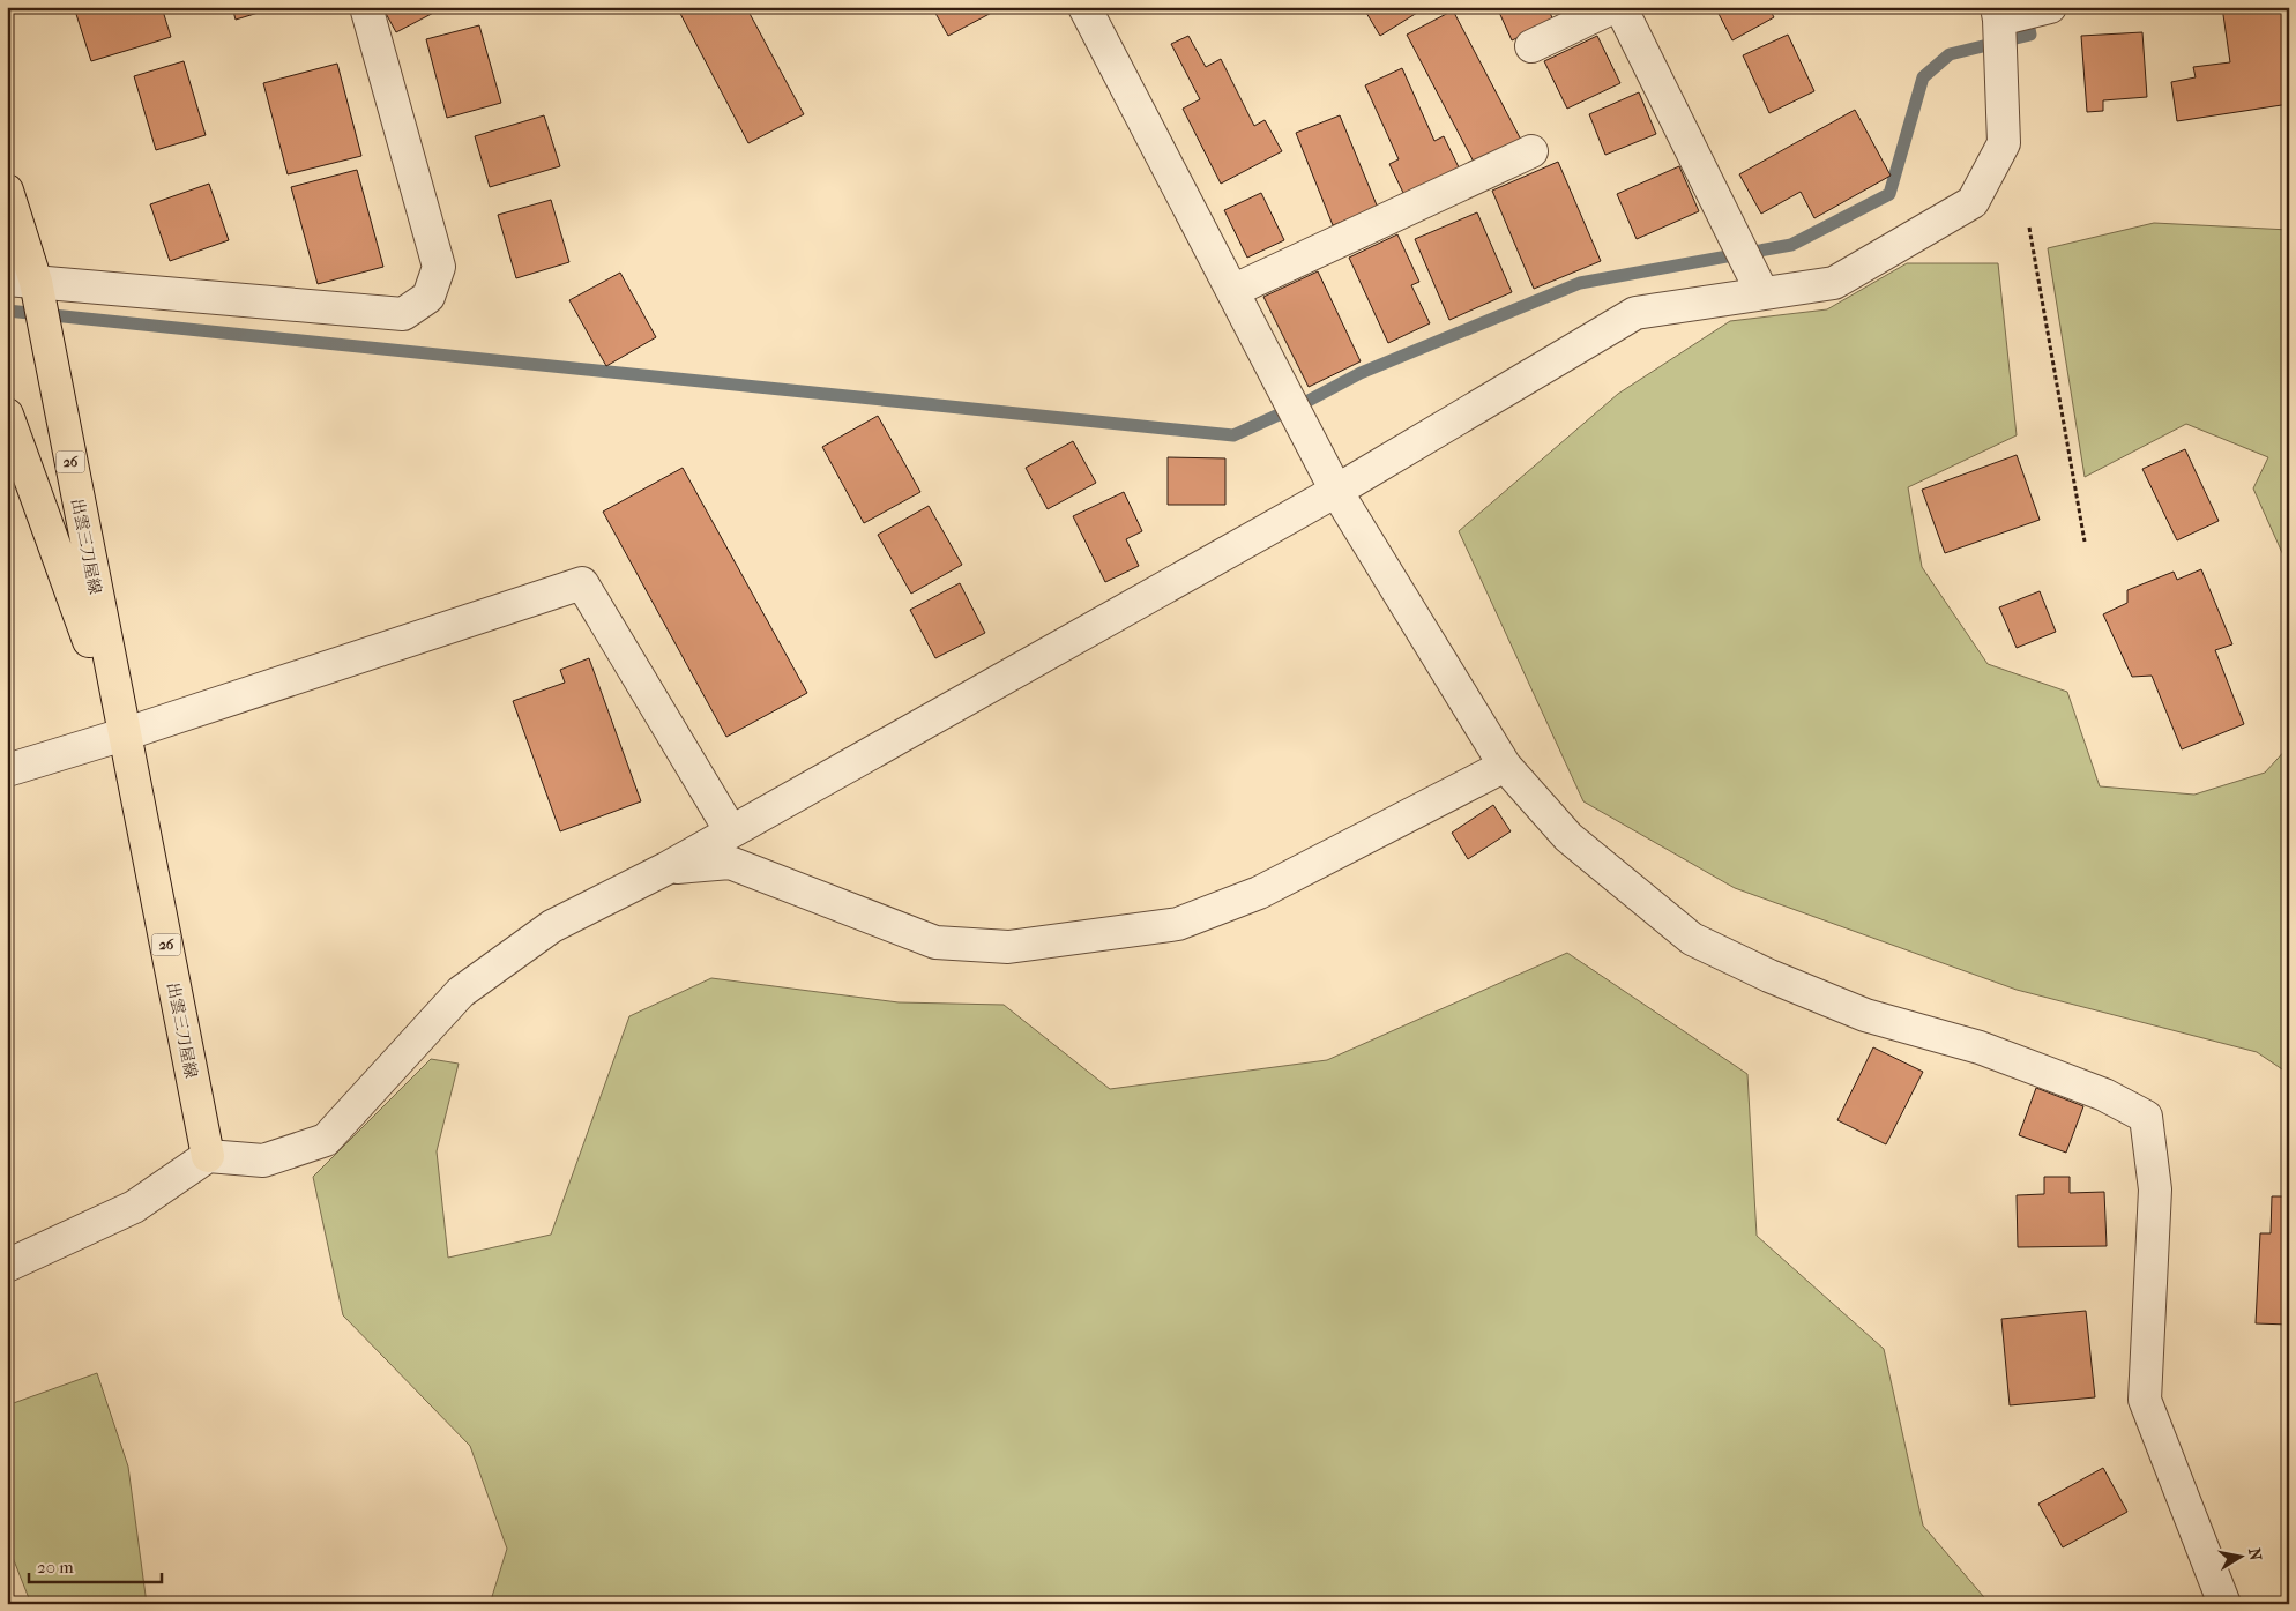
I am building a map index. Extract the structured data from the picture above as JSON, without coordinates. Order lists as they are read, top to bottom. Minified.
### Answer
{"streets":{"main road":["26","出雲三刀屋線"]},"scale_bar":"20 m","north":"right"}
